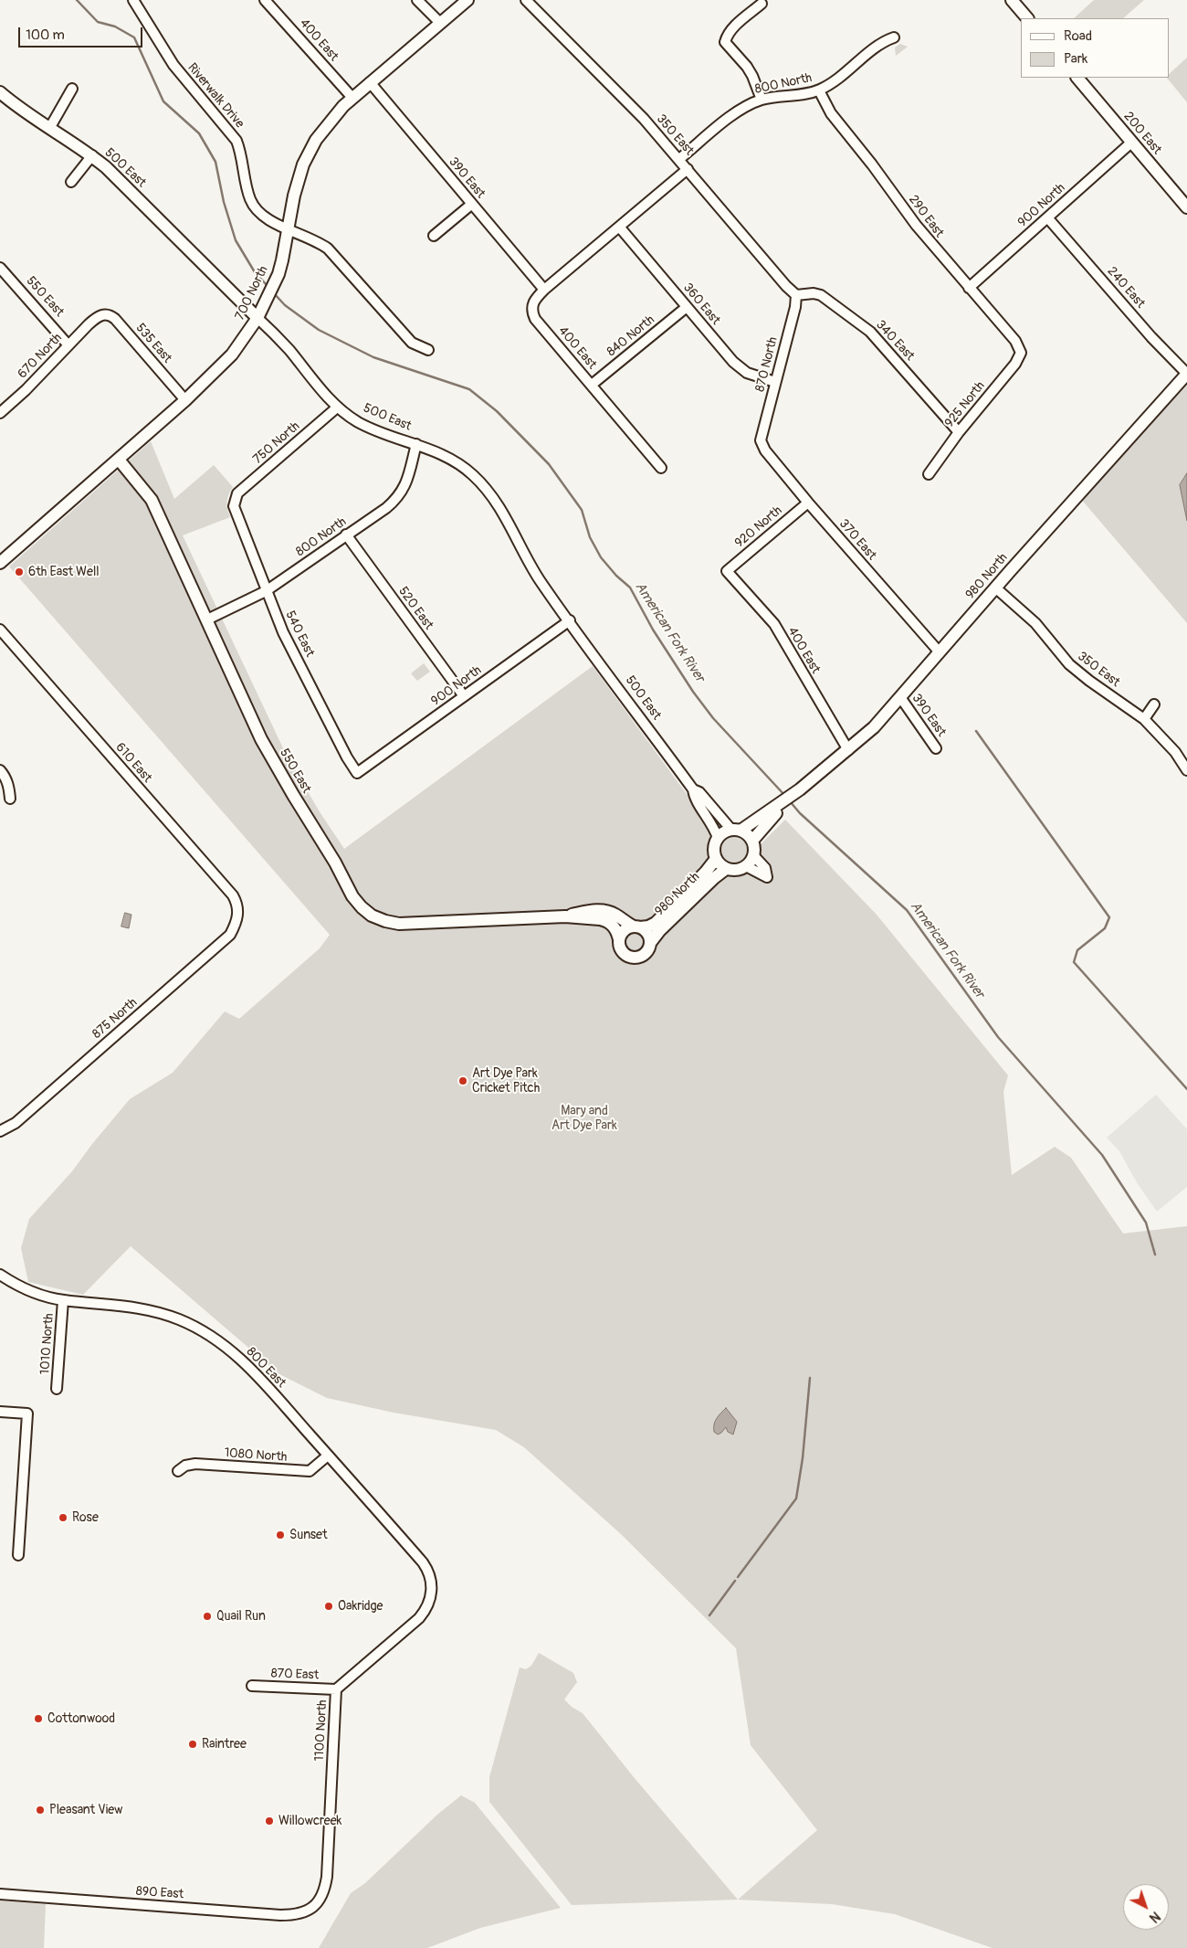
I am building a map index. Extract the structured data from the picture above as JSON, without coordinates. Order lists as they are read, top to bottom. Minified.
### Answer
{"streets":{"street":["400 East","800 North","Riverwalk Drive","200 East","350 East","500 East","390 East","900 North","290 East","240 East","700 North","550 East","360 East","840 North","340 East","535 East","670 North","870 North","925 North","750 North","920 North","370 East","980 North","520 East","540 East","610 East","875 North","1010 North","800 East","1080 North","870 East","1100 North","890 East"]},"crossings":[["400 East","390 East"],["400 East","700 North"],["400 East","840 North"],["400 East","920 North"],["400 East","980 North"],["800 North","350 East"],["800 North","500 East"],["800 North","290 East"],["800 North","550 East"],["800 North","520 East"],["800 North","540 East"],["Riverwalk Drive","700 North"],["200 East","900 North"],["350 East","340 East"],["350 East","870 North"],["350 East","980 North"],["500 East","900 North"],["500 East","700 North"],["500 East","750 North"],["500 East","980 North"],["390 East","700 North"],["390 East","980 North"],["900 North","290 East"],["900 North","240 East"],["900 North","520 East"],["900 North","540 East"],["290 East","925 North"],["240 East","980 North"],["700 North","550 East"],["700 North","535 East"],["550 East","670 North"],["550 East","980 North"],["360 East","840 North"],["360 East","870 North"],["340 East","870 North"],["340 East","925 North"],["535 East","670 North"],["870 North","370 East"],["750 North","540 East"],["920 North","370 East"],["370 East","980 North"],["610 East","875 North"],["1010 North","800 East"],["800 East","1080 North"],["800 East","1100 North"],["870 East","1100 North"],["1100 North","890 East"]],"water":["American Fork River"],"parks":["Mary and Art Dye Park"],"places":["6th East Well","Art Dye Park Cricket Pitch","Rose","Sunset","Oakridge","Quail Run","Cottonwood","Raintree","Pleasant View","Willowcreek"],"legend":["Road","Park"],"scale_bar":"100 m","north":"bottom right"}
